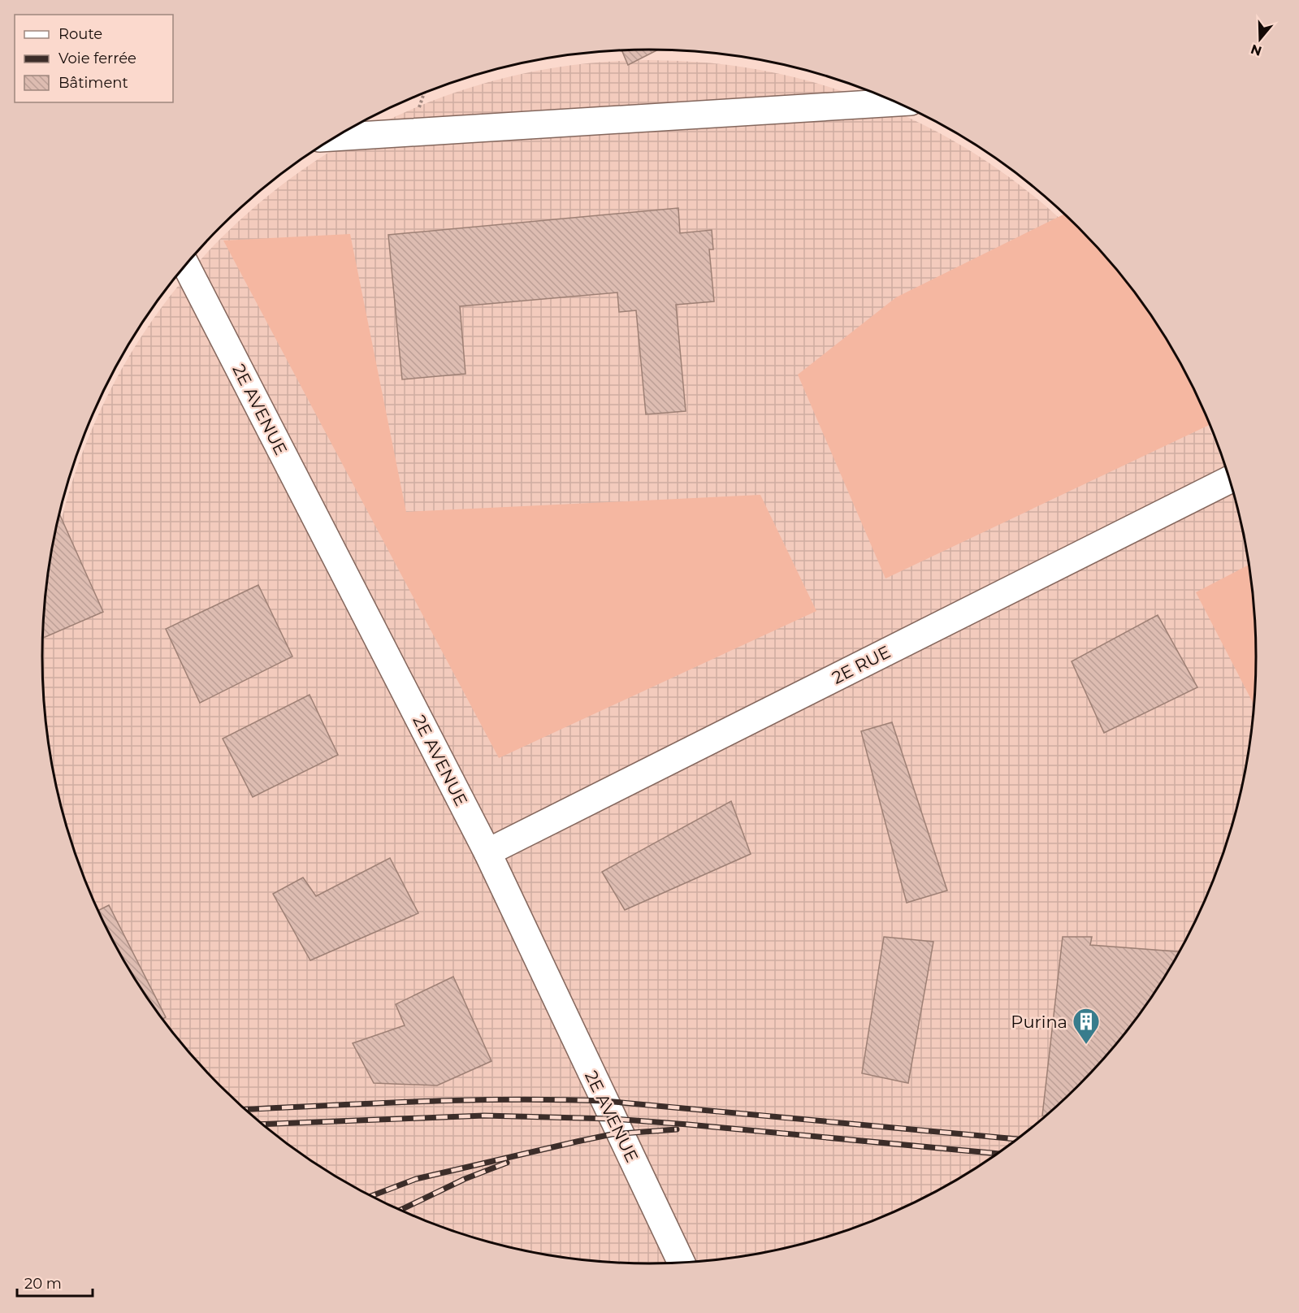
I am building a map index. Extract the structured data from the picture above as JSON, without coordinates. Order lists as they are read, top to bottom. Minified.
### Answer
{"streets":{"street":["2E AVENUE","2E RUE"]},"crossings":[["2E AVENUE","2E RUE"]],"places":{"building":["Purina"]},"legend":["Route","Voie ferrée","Bâtiment"],"scale_bar":"20 m","north":"bottom"}
